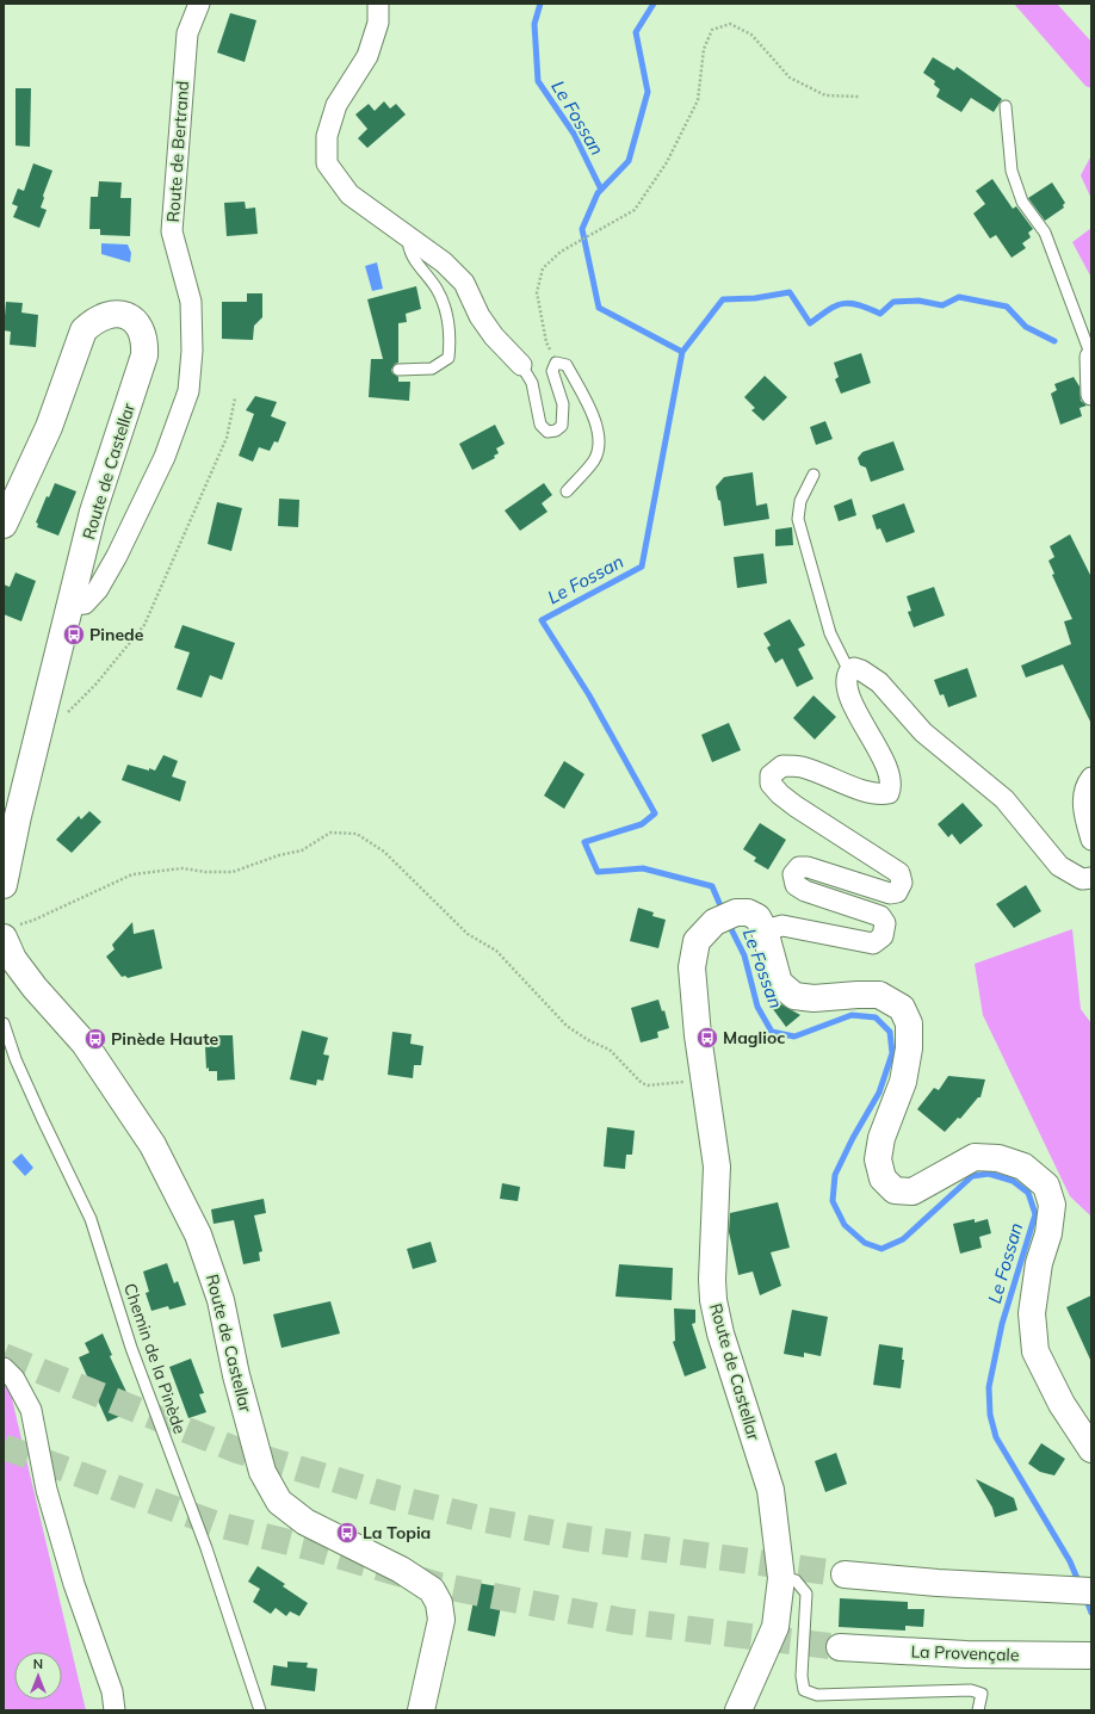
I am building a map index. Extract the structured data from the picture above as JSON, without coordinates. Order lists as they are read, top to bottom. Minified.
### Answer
{"streets":{"main road":["Route de Castellar","La Provençale"],"street":["Route de Bertrand"],"lane":["Chemin de la Pinède"]},"crossings":[["Route de Bertrand","Route de Castellar"]],"water":["Le Fossan"],"places":{"bus stop":["Pinede","Maglioc","Pinède Haute","La Topia"]},"north":"top"}
